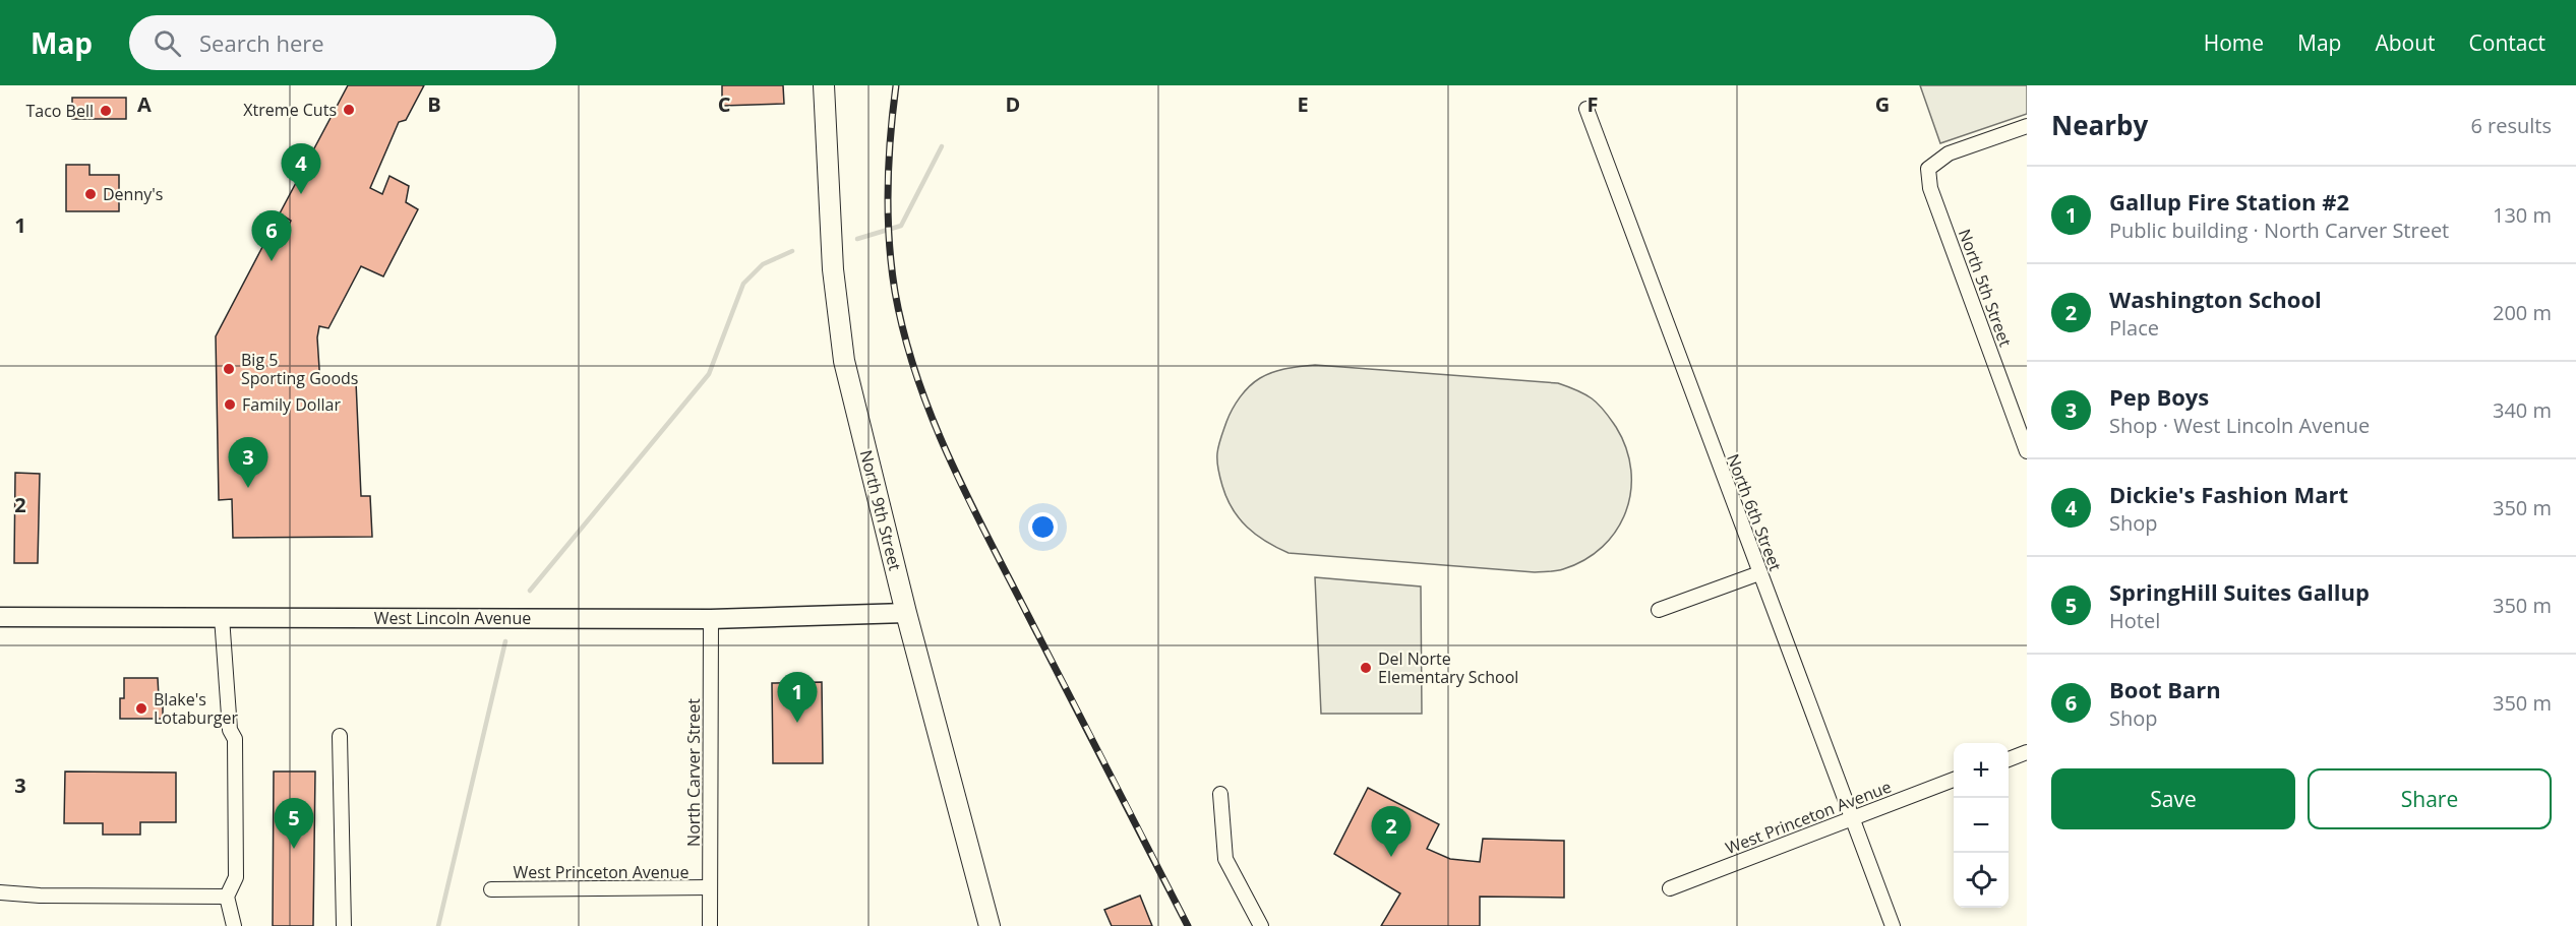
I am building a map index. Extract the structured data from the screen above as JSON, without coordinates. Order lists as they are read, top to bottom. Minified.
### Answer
{"streets":{"main road":["North 9th Street"],"street":["North 5th Street","North 6th Street","West Lincoln Avenue","North Carver Street","West Princeton Avenue"]},"crossings":[["North 9th Street","West Lincoln Avenue"],["North 6th Street","West Princeton Avenue"],["West Lincoln Avenue","North Carver Street"],["North Carver Street","West Princeton Avenue"]],"places":["Xtreme Cuts","Taco Bell","Denny's","Big 5 Sporting Goods","Family Dollar","Del Norte Elementary School","Blake's Lotaburger"],"page":{"header":"Map","search":"Search here","nav":["Home","Map","About","Contact"],"heading":["Nearby","6 results"],"pins":["4","6","3","1","5","2"],"list":[{"mark":"1","name":"Gallup Fire Station #2","note":"Public building · North Carver Street","value":"130 m"},{"mark":"2","name":"Washington School","note":"Place","value":"200 m"},{"mark":"3","name":"Pep Boys","note":"Shop · West Lincoln Avenue","value":"340 m"},{"mark":"4","name":"Dickie's Fashion Mart","note":"Shop","value":"350 m"},{"mark":"5","name":"SpringHill Suites Gallup","note":"Hotel","value":"350 m"},{"mark":"6","name":"Boot Barn","note":"Shop","value":"350 m"}],"map_buttons":["+","−"],"buttons":["Save","Share"]},"grid":{"columns":["A","B","C","D","E","F","G"],"rows":["1","2","3"]}}
